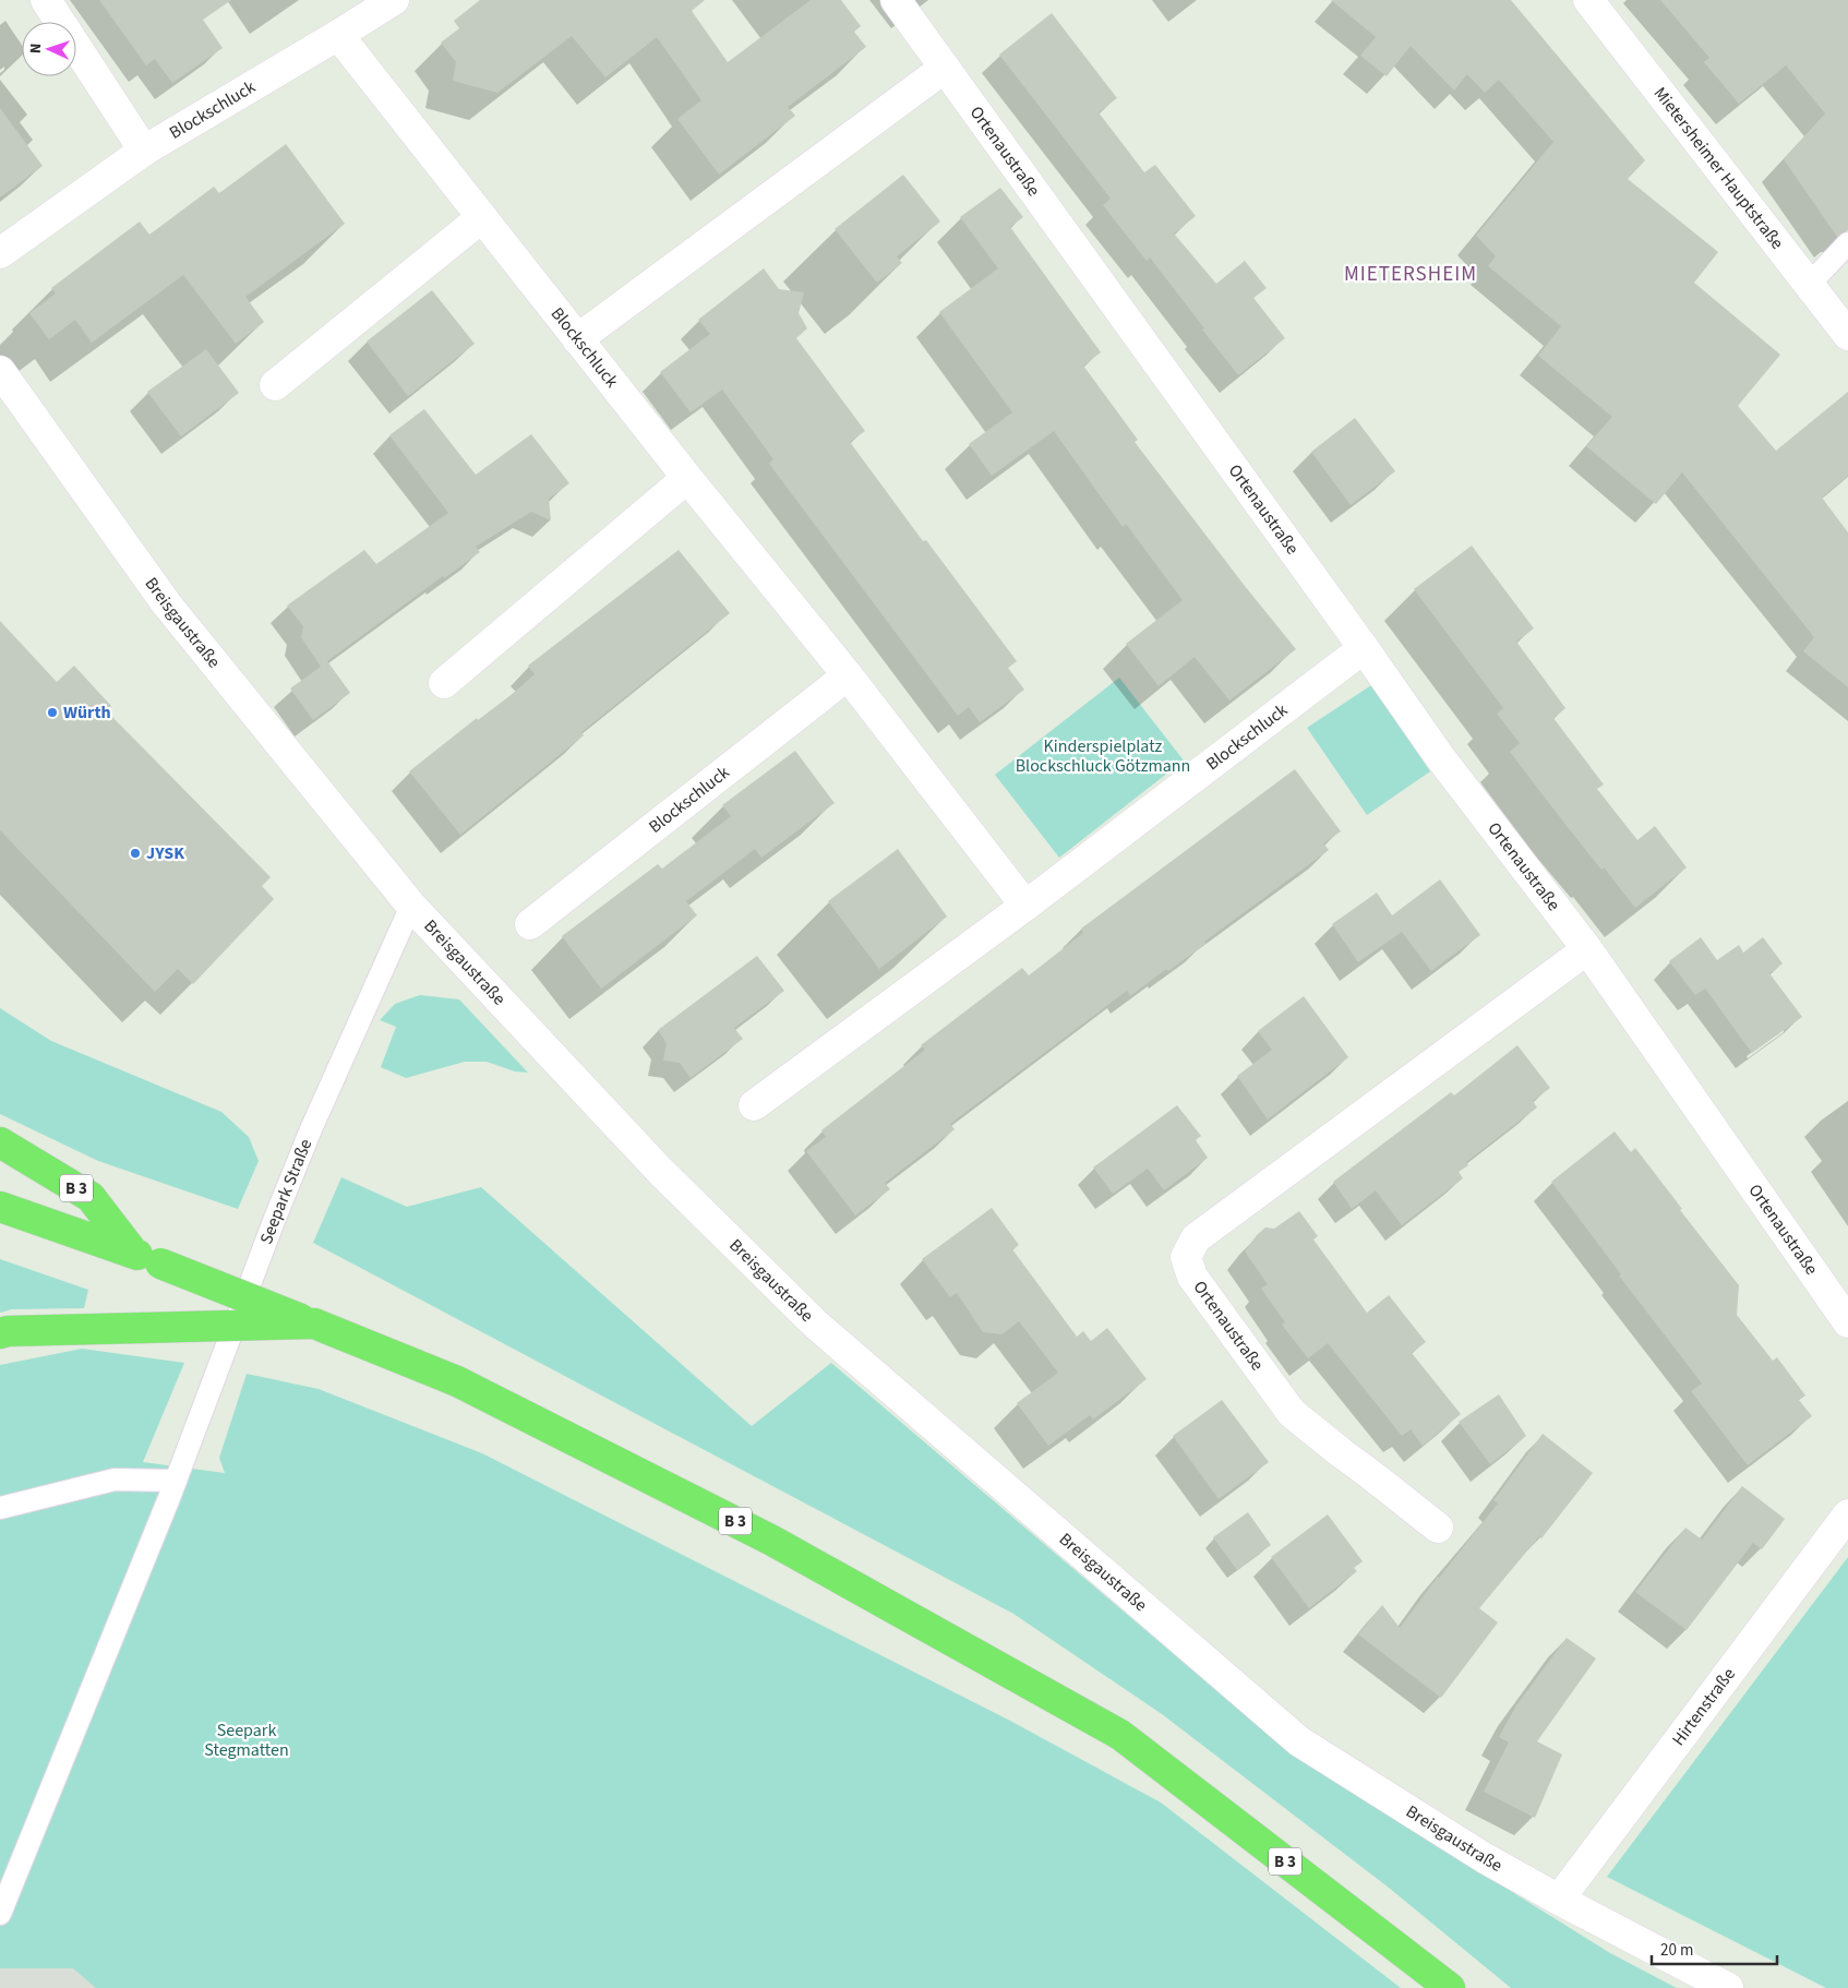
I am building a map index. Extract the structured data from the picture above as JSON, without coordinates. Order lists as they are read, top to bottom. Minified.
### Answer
{"streets":{"main road":["B 3"],"street":["Blockschluck","Ortenaustraße","Mietersheimer Hauptstraße","Breisgaustraße","Hirtenstraße"],"lane":["Seepark Straße"]},"crossings":[["Blockschluck","Ortenaustraße"],["Breisgaustraße","Seepark Straße"],["Breisgaustraße","Hirtenstraße"]],"districts":["MIETERSHEIM"],"parks":["Kinderspielplatz Blockschluck Götzmann","Seepark Stegmatten"],"places":["Würth","JYSK"],"scale_bar":"20 m","north":"left"}
